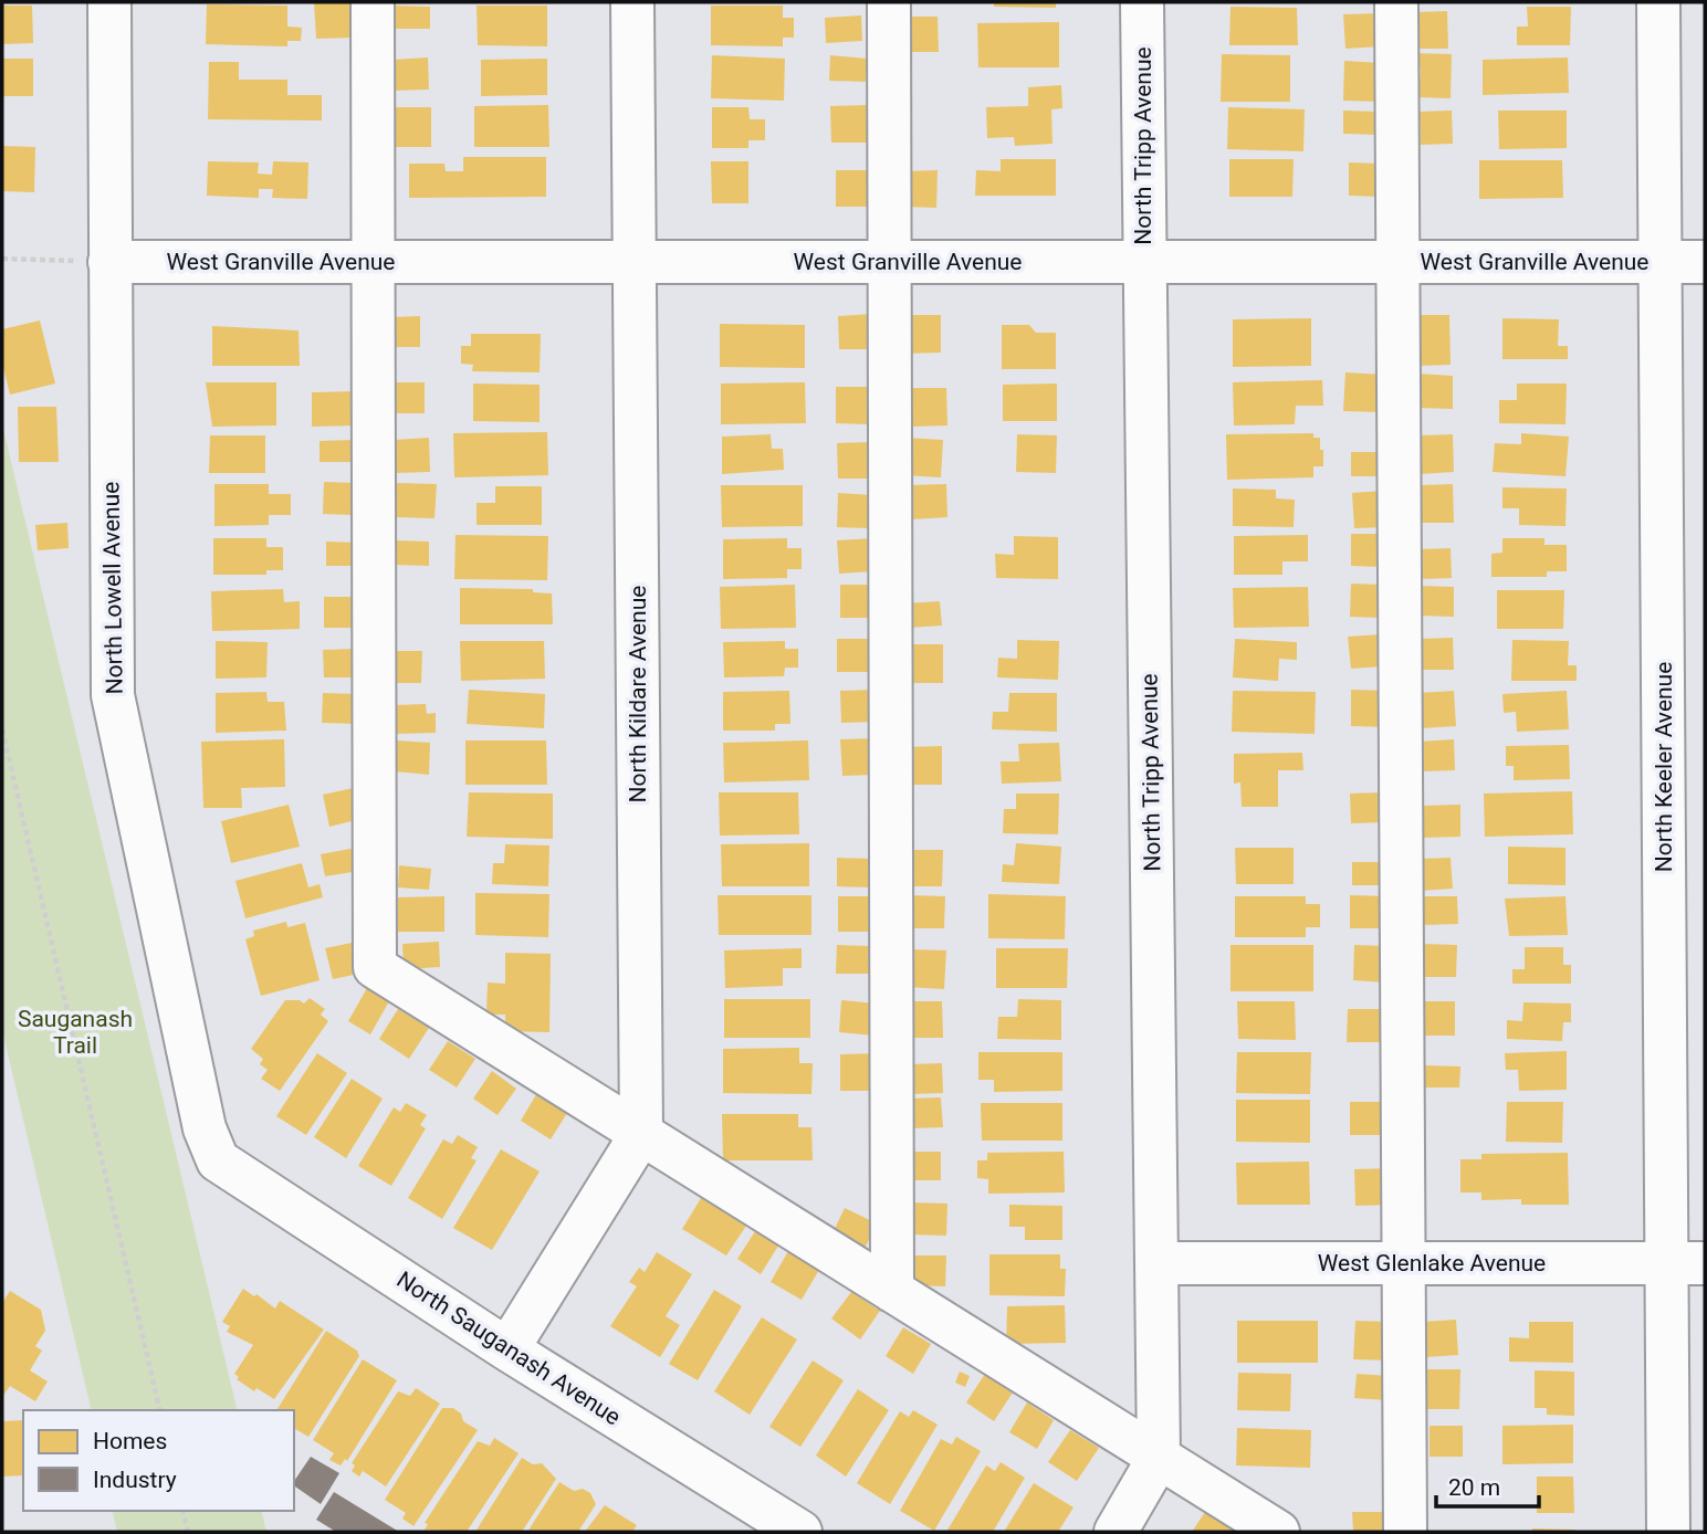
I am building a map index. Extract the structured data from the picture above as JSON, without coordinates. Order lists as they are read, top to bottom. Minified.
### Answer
{"streets":{"street":["North Tripp Avenue","West Granville Avenue","North Lowell Avenue","North Kildare Avenue","North Keeler Avenue","West Glenlake Avenue","North Sauganash Avenue"]},"crossings":[["North Tripp Avenue","West Granville Avenue"],["North Tripp Avenue","West Glenlake Avenue"],["West Granville Avenue","North Lowell Avenue"],["West Granville Avenue","North Kildare Avenue"],["West Granville Avenue","North Keeler Avenue"],["North Lowell Avenue","North Sauganash Avenue"],["North Keeler Avenue","West Glenlake Avenue"]],"parks":["Sauganash Trail"],"legend":["Homes","Industry"],"scale_bar":"20 m"}
